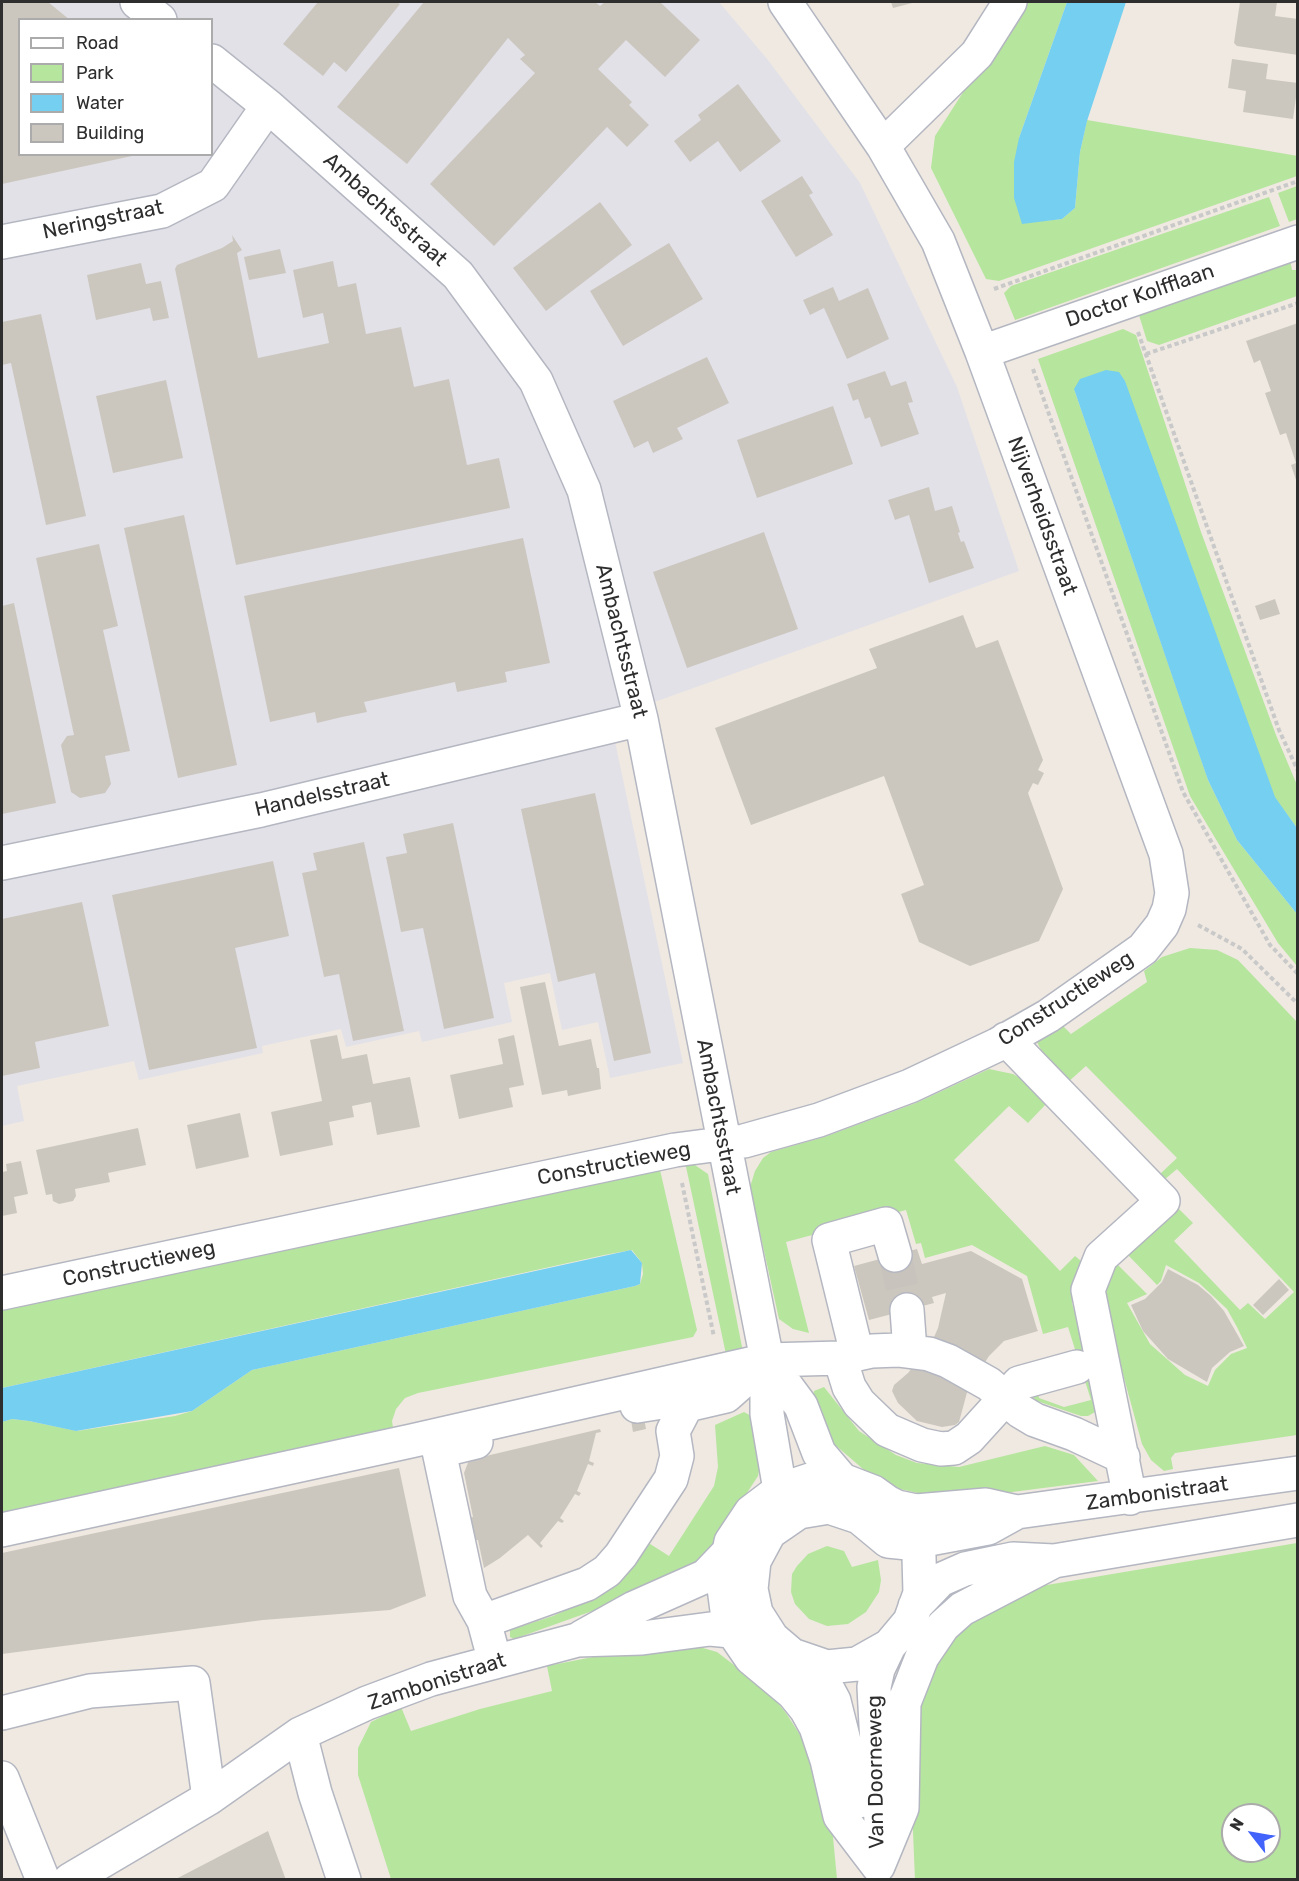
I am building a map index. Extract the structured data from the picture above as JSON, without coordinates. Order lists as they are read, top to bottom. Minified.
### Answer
{"streets":{"street":["Ambachtsstraat","Neringstraat","Doctor Kolfflaan","Nijverheidsstraat","Handelsstraat","Constructieweg","Zambonistraat","Van Doorneweg"]},"crossings":[["Ambachtsstraat","Neringstraat"],["Ambachtsstraat","Handelsstraat"],["Ambachtsstraat","Constructieweg"],["Ambachtsstraat","Zambonistraat"],["Ambachtsstraat","Van Doorneweg"],["Doctor Kolfflaan","Nijverheidsstraat"],["Nijverheidsstraat","Constructieweg"],["Zambonistraat","Van Doorneweg"]],"legend":["Road","Park","Water","Building"],"north":"top left"}
